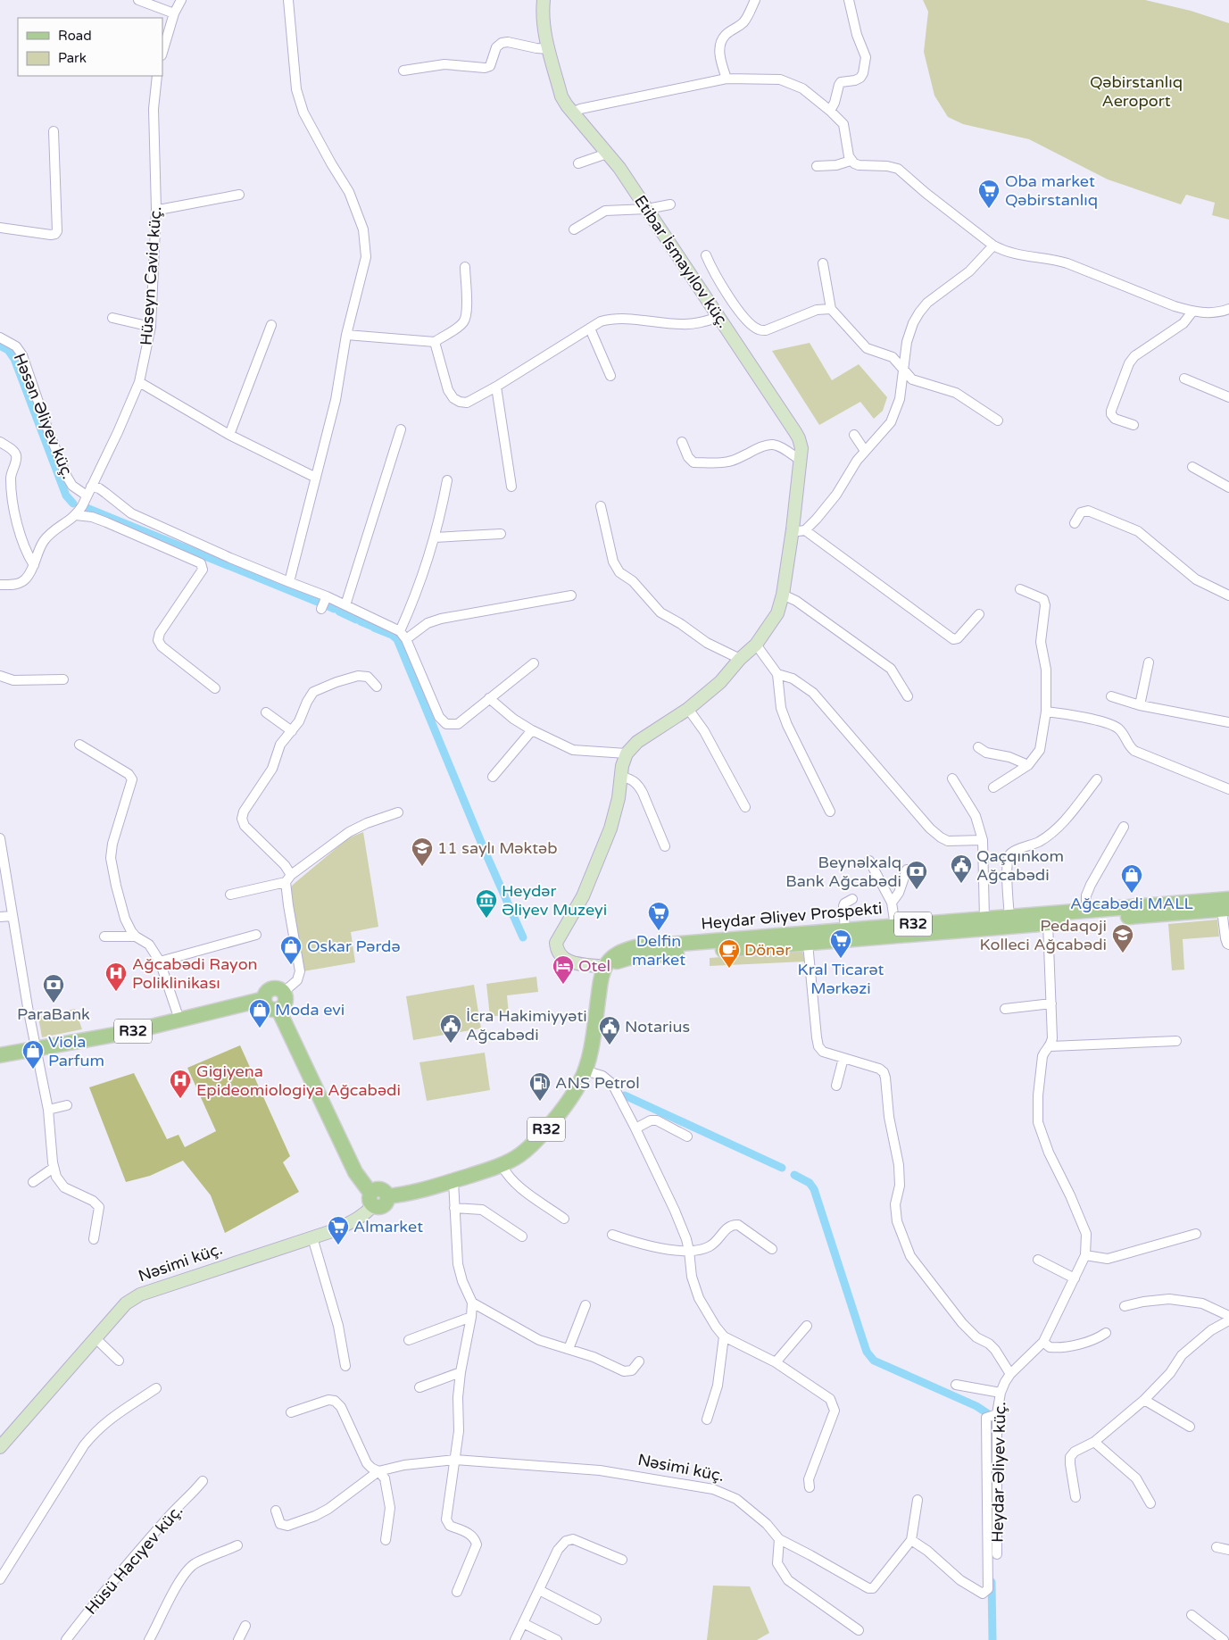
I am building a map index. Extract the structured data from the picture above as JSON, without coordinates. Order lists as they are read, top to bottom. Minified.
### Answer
{"streets":{"main road":["Heydar Əliyev Prospekti","R32"],"street":["Etibar İsmayılov küç.","Hüseyn Cavid küç.","Həsən Əliyev küç.","Nəsimi küç.","Heydar Əliyev küç.","Hüsü Hacıyev küç."]},"crossings":[["Hüseyn Cavid küç.","Həsən Əliyev küç."],["Heydar Əliyev Prospekti","R32"],["R32","Nəsimi küç."],["R32","Heydar Əliyev küç."]],"parks":["Qəbirstanlıq Aeroport"],"places":{"supermarket":["Oba market Qəbirstanlıq","Delfin market","Kral Ticarət Mərkəzi","Almarket"],"school or university":["11 saylı Məktəb","Pedaqoji Kolleci Ağcabədi"],"public building":["Qaçqınkom Ağcabədi","İcra Hakimiyyəti Ağcabədi","Notarius"],"bank":["Beynəlxalq Bank Ağcabədi","ParaBank"],"shop":["Ağcabədi MALL","Oskar Pərdə","Moda evi","Viola Parfum"],"museum":["Heydər Əliyev Muzeyi"],"cafe":["Dönər"],"hotel":["Otel"],"hospital":["Ağcabədi Rayon Poliklinikası","Gigiyena Epideomiologiya Ağcabədi"],"fuel station":["ANS Petrol"]},"legend":["Road","Park"]}
